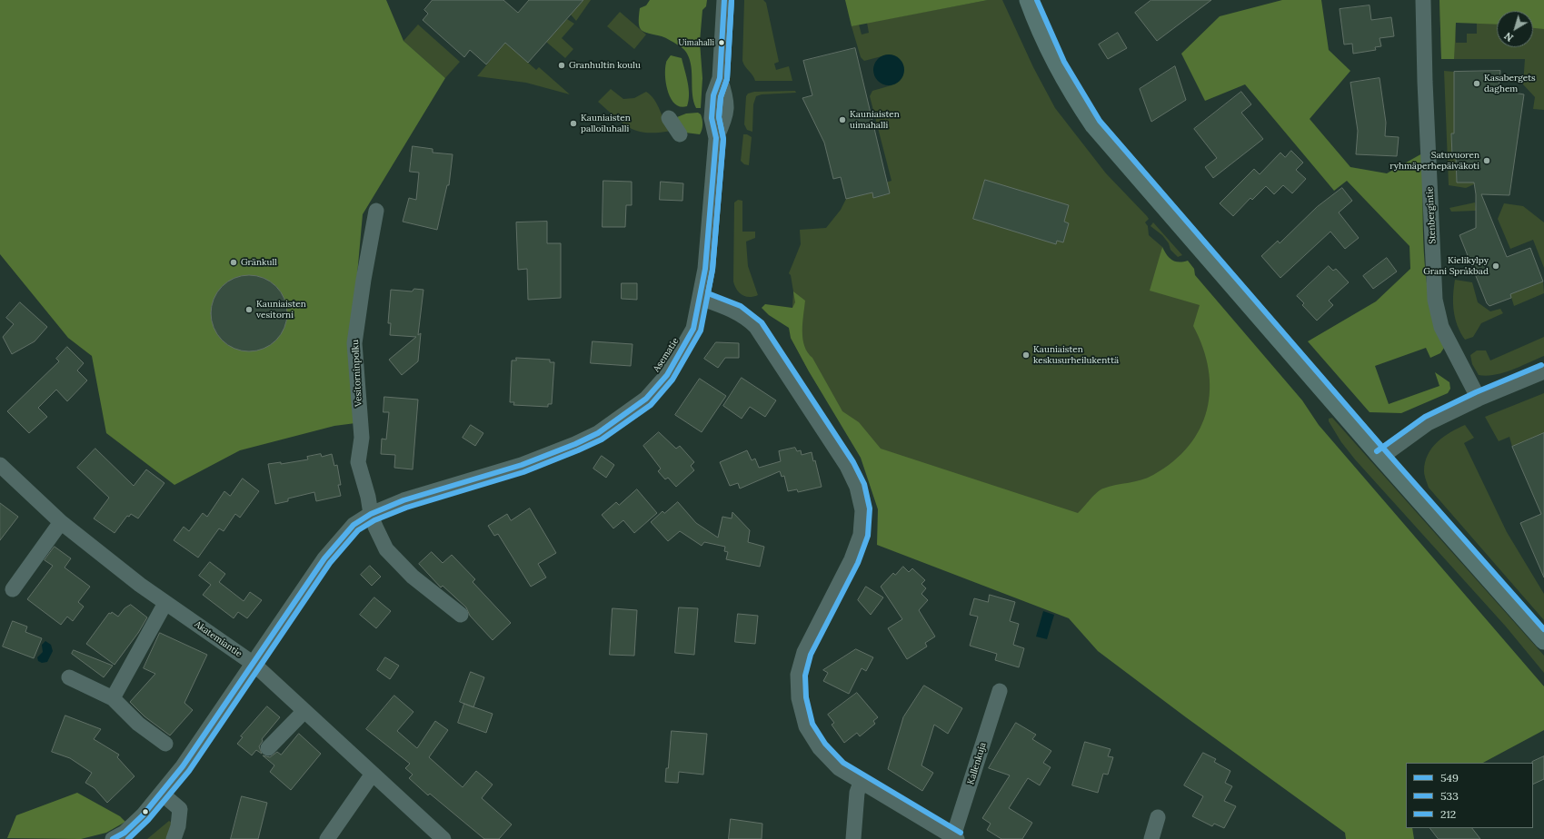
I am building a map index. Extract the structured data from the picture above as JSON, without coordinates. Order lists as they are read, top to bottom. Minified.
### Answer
{"streets":{"street":["Stenbergintie","Asematie","Vesitorninpolku","Akatemiantie","Kallenkuja"]},"crossings":[["Asematie","Vesitorninpolku"],["Asematie","Akatemiantie"]],"places":["Uimahalli","Granhultin koulu","Kasabergets daghem","Kauniaisten uimahalli","Kauniaisten palloiluhalli","Satuvuoren ryhmäperhepäiväkoti","Gränkull","Kielikylpy Grani Språkbad","Kauniaisten vesitorni","Kauniaisten keskusurheilukenttä"],"lines":["transit line 549","transit line 533","transit line 212"],"legend":["549","533","212"],"north":"bottom left"}
